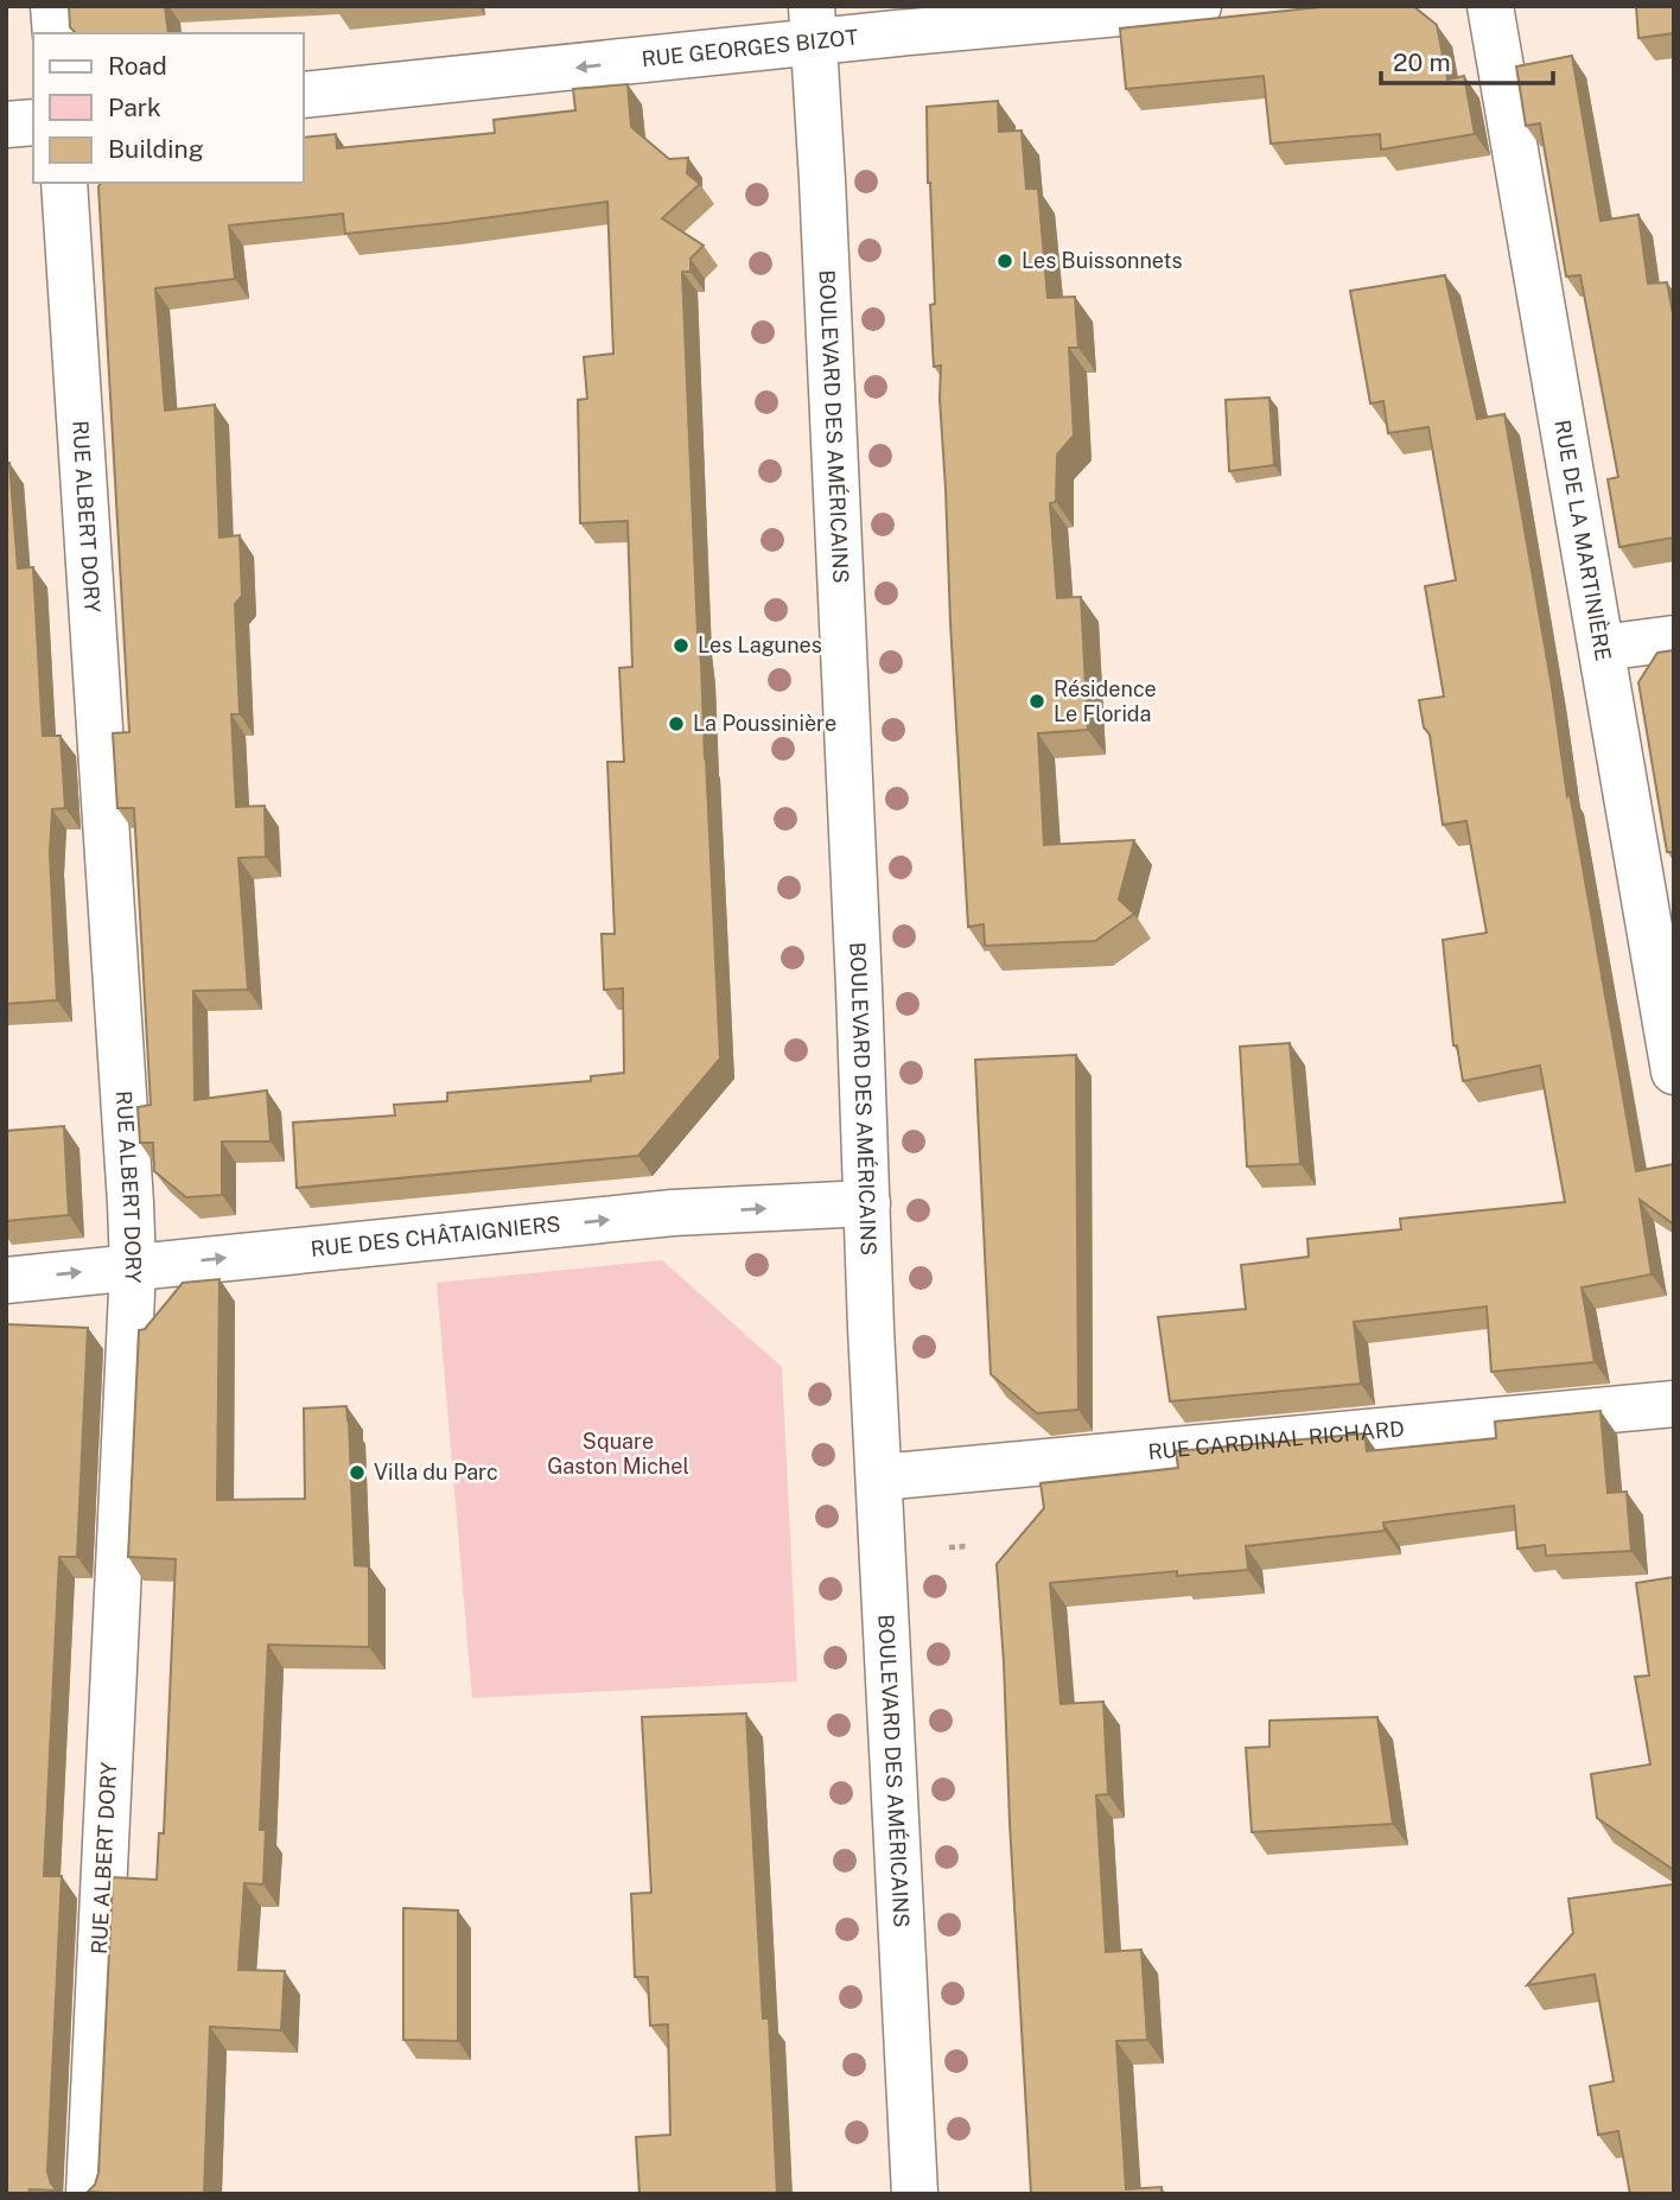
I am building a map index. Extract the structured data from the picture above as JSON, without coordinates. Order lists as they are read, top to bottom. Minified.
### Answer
{"streets":{"street":["RUE GEORGES BIZOT","BOULEVARD DES AMÉRICAINS","RUE ALBERT DORY","RUE DE LA MARTINIÈRE","RUE DES CHÂTAIGNIERS","RUE CARDINAL RICHARD"]},"crossings":[["RUE GEORGES BIZOT","BOULEVARD DES AMÉRICAINS"],["BOULEVARD DES AMÉRICAINS","RUE DES CHÂTAIGNIERS"],["BOULEVARD DES AMÉRICAINS","RUE CARDINAL RICHARD"],["RUE ALBERT DORY","RUE DES CHÂTAIGNIERS"]],"one_way":["RUE GEORGES BIZOT","RUE DES CHÂTAIGNIERS"],"parks":["Square Gaston Michel"],"places":["Les Buissonnets","Les Lagunes","Résidence Le Florida","La Poussinière","Villa du Parc"],"legend":["Road","Park","Building"],"scale_bar":"20 m"}
